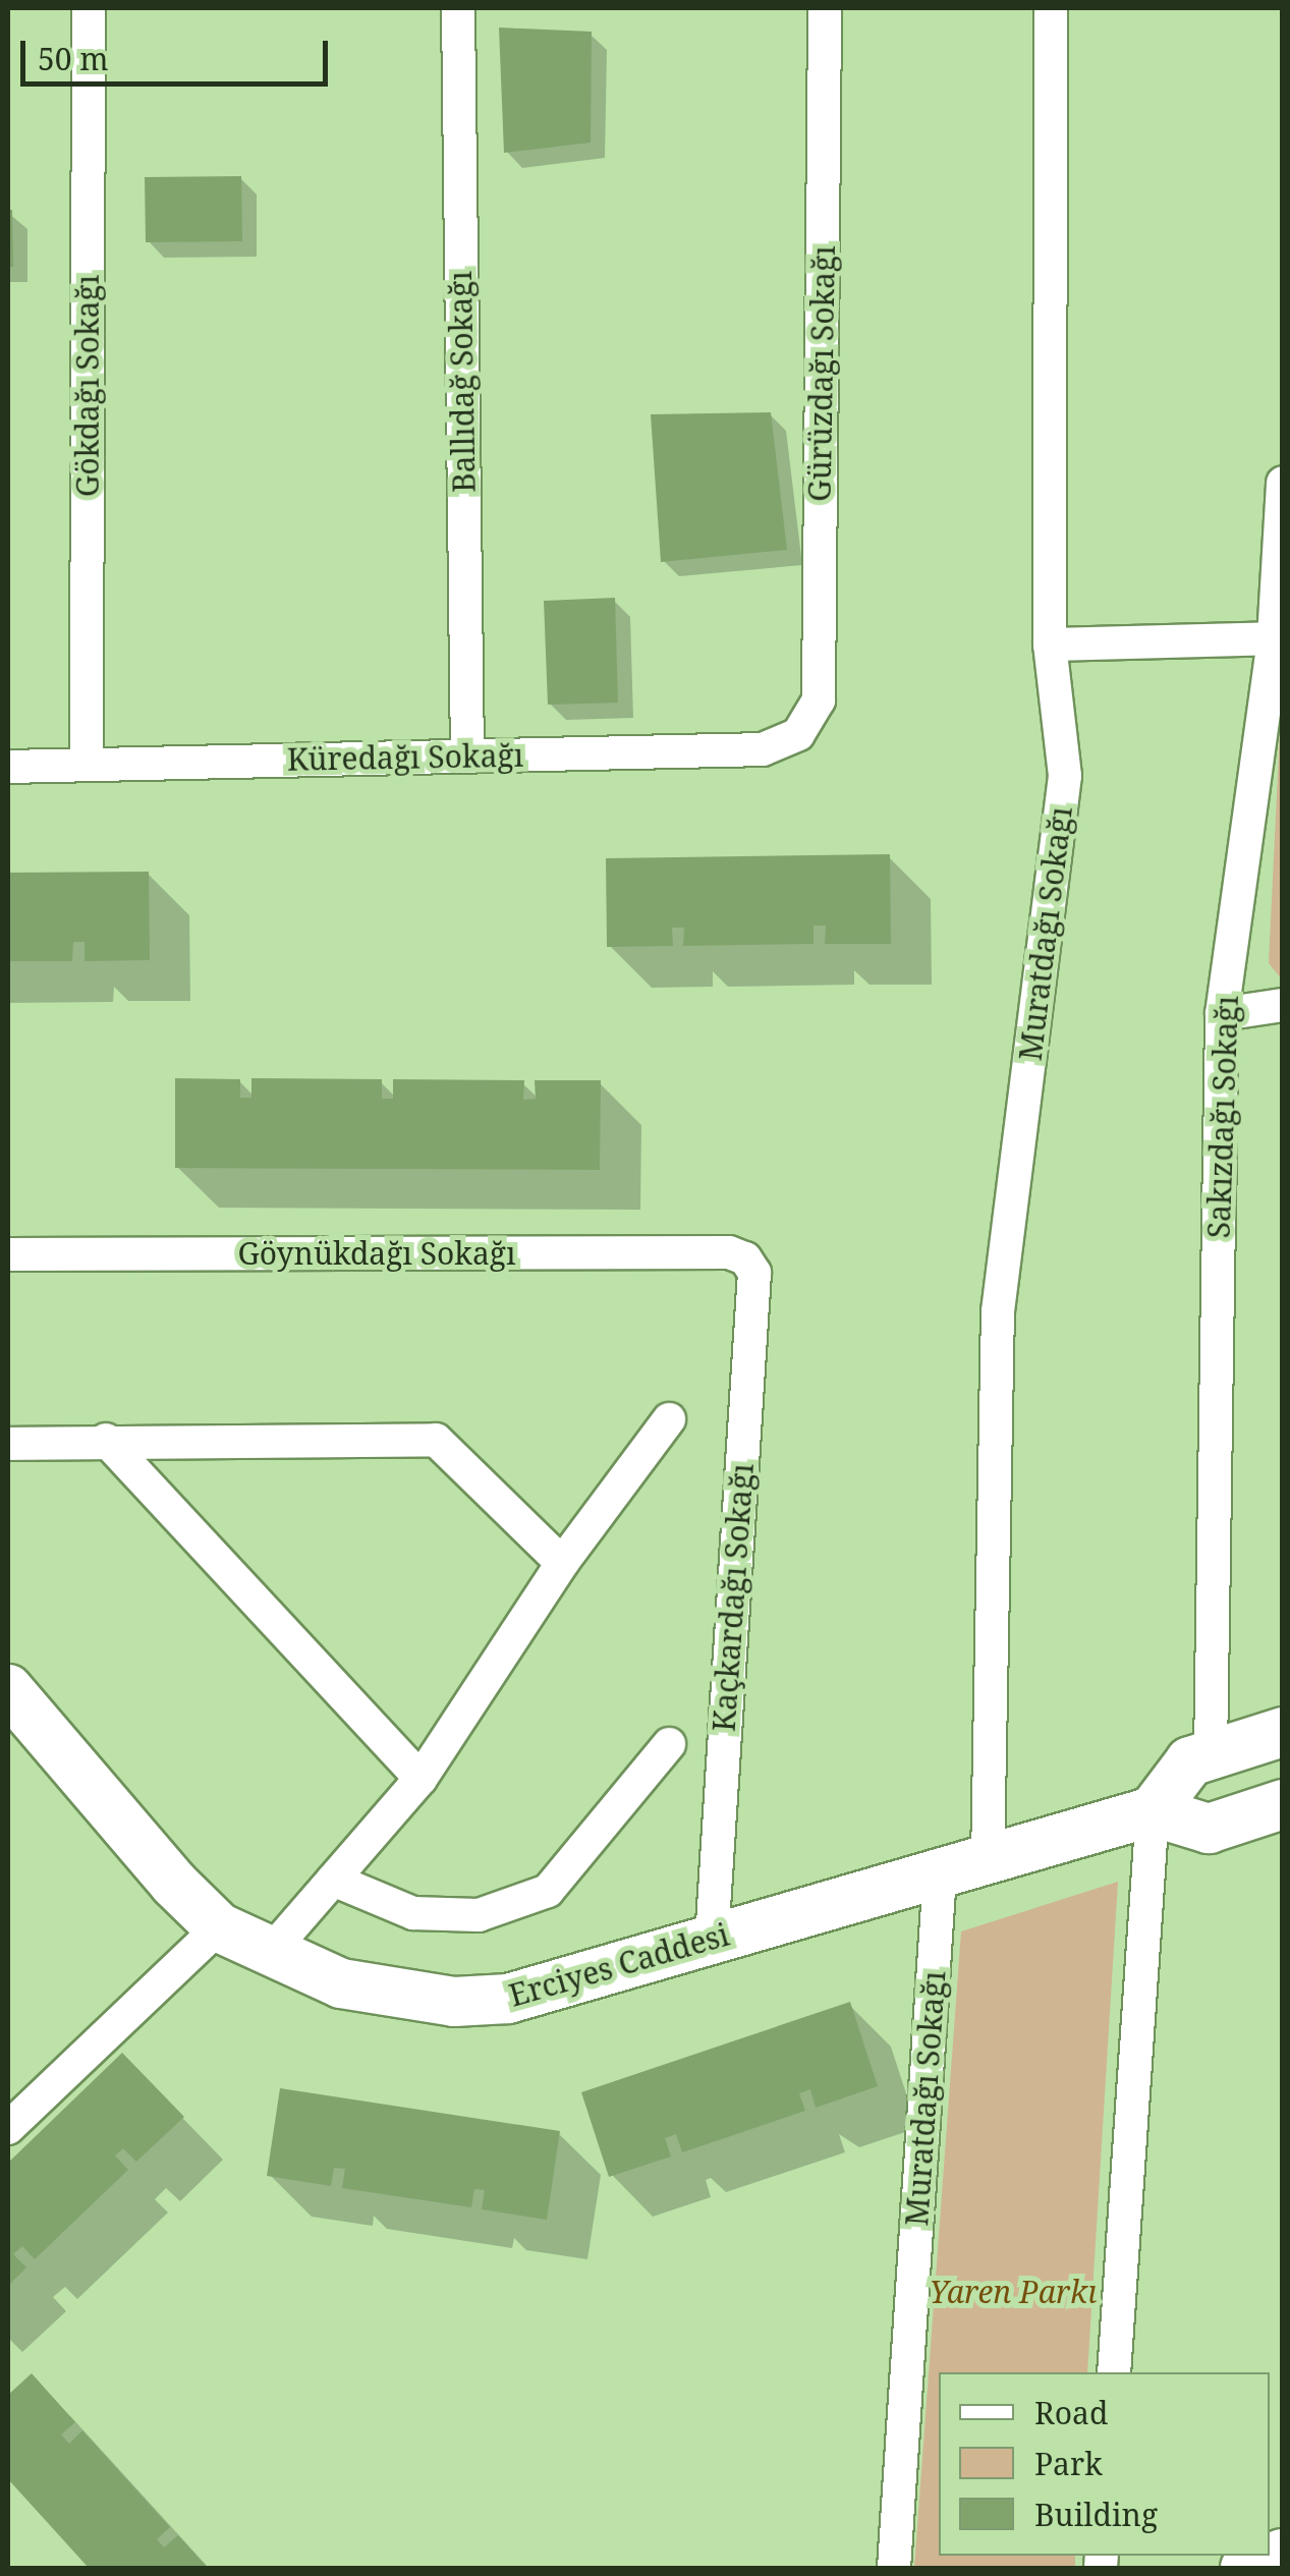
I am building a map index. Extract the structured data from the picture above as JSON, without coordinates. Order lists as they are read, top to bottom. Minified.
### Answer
{"streets":{"street":["Gürüzdağı Sokağı","Ballıdağ Sokağı","Gökdağı Sokağı","Küredağı Sokağı","Muratdağı Sokağı","Sakızdağı Sokağı","Göynükdağı Sokağı","Kaçkardağı Sokağı","Erciyes Caddesi"]},"crossings":[["Gürüzdağı Sokağı","Küredağı Sokağı"],["Ballıdağ Sokağı","Küredağı Sokağı"],["Gökdağı Sokağı","Küredağı Sokağı"],["Muratdağı Sokağı","Erciyes Caddesi"],["Göynükdağı Sokağı","Kaçkardağı Sokağı"],["Kaçkardağı Sokağı","Erciyes Caddesi"]],"parks":["Yaren Parkı"],"legend":["Road","Park","Building"],"scale_bar":"50 m"}
